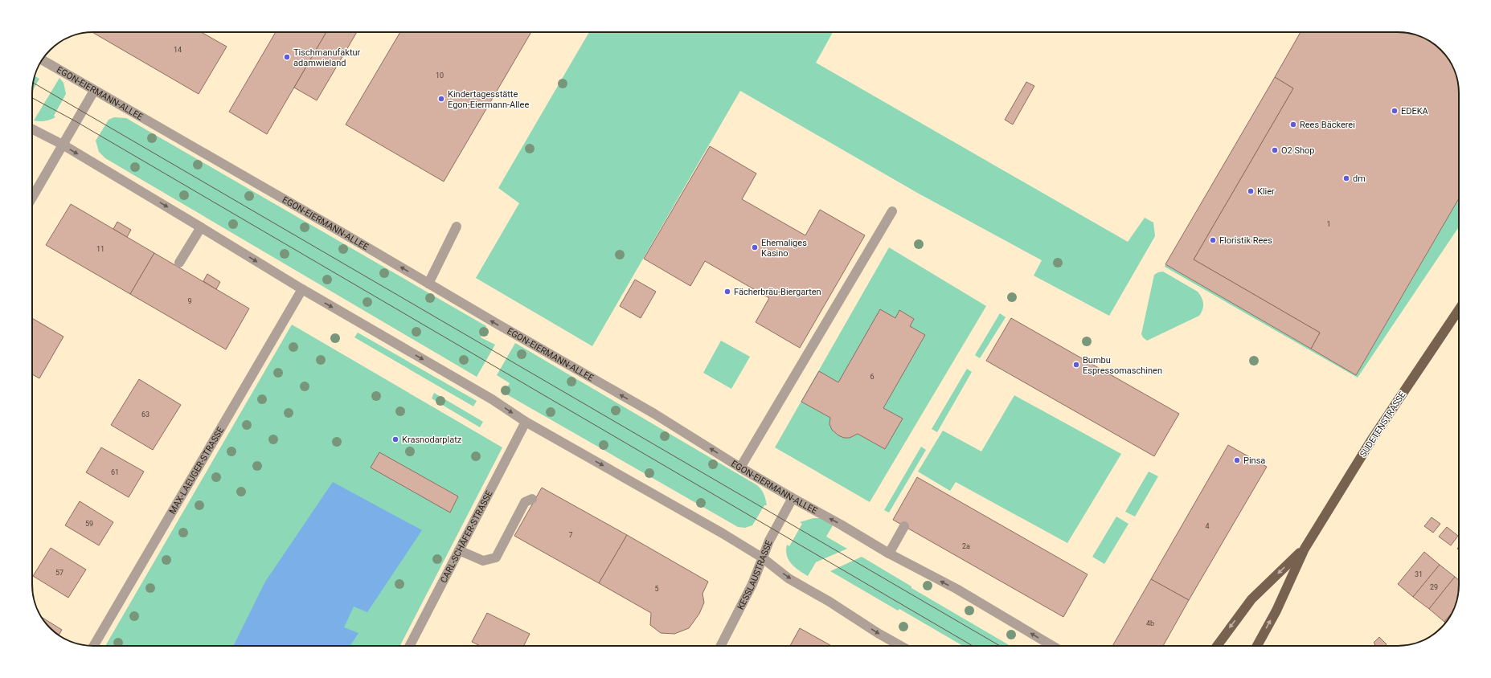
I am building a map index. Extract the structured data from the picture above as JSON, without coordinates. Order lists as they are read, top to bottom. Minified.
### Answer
{"streets":{"main road":["SUDETENSTRASSE"],"street":["EGON-EIERMANN-ALLEE","MAX-LAEUGER-STRASSE","CARL-SCHÄFER-STRASSE","KESSLAUSTRASSE"]},"crossings":[["EGON-EIERMANN-ALLEE","KESSLAUSTRASSE"]],"places":["Tischmanufaktur adamwieland","Kindertagesstätte Egon-Eiermann-Allee","EDEKA","Rees Bäckerei","O2 Shop","dm","Klier","Floristik Rees","Ehemaliges Kasino","Fächerbräu-Biergarten","Bumbu Espressomaschinen","Krasnodarplatz","Pinsa"],"house_numbers":["14","10","1","11","9","6","63","61","59","4","7","2a","57","31","29","5","4b"]}
